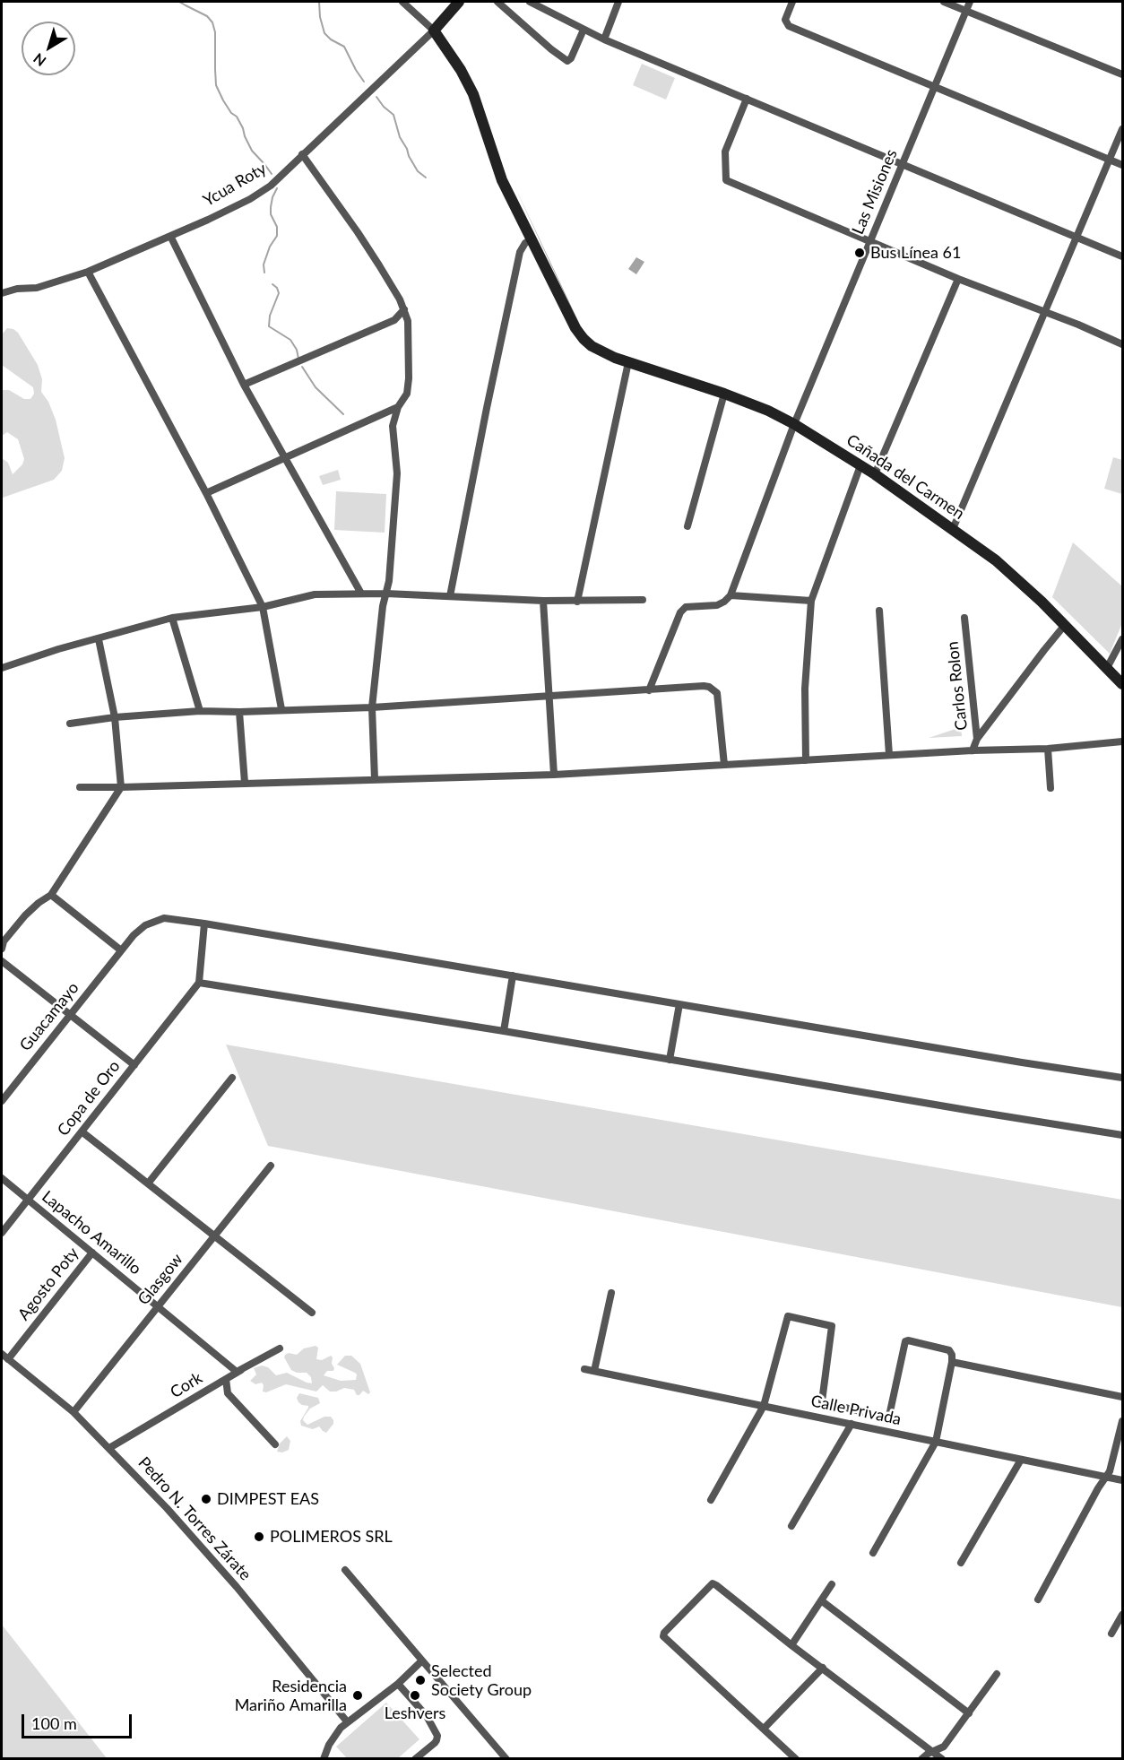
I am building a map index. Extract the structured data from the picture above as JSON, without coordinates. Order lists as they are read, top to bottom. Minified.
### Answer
{"streets":{"street":["Ycua Roty","Las Misiones","Cañada del Carmen","Carlos Rolon","Guacamayo","Copa de Oro","Lapacho Amarillo","Glasgow","Agosto Poty","Cork","Calle Privada","Pedro N. Torres Zárate"]},"crossings":[["Ycua Roty","Cañada del Carmen"],["Las Misiones","Cañada del Carmen"],["Copa de Oro","Lapacho Amarillo"],["Lapacho Amarillo","Glasgow"],["Lapacho Amarillo","Agosto Poty"],["Lapacho Amarillo","Cork"],["Glasgow","Pedro N. Torres Zárate"],["Agosto Poty","Pedro N. Torres Zárate"],["Cork","Pedro N. Torres Zárate"]],"places":["Bus Línea 61","DIMPEST EAS","POLIMEROS SRL","Selected Society Group","Residencia Mariño Amarilla","Leshvers"],"scale_bar":"100 m","north":"bottom left"}
